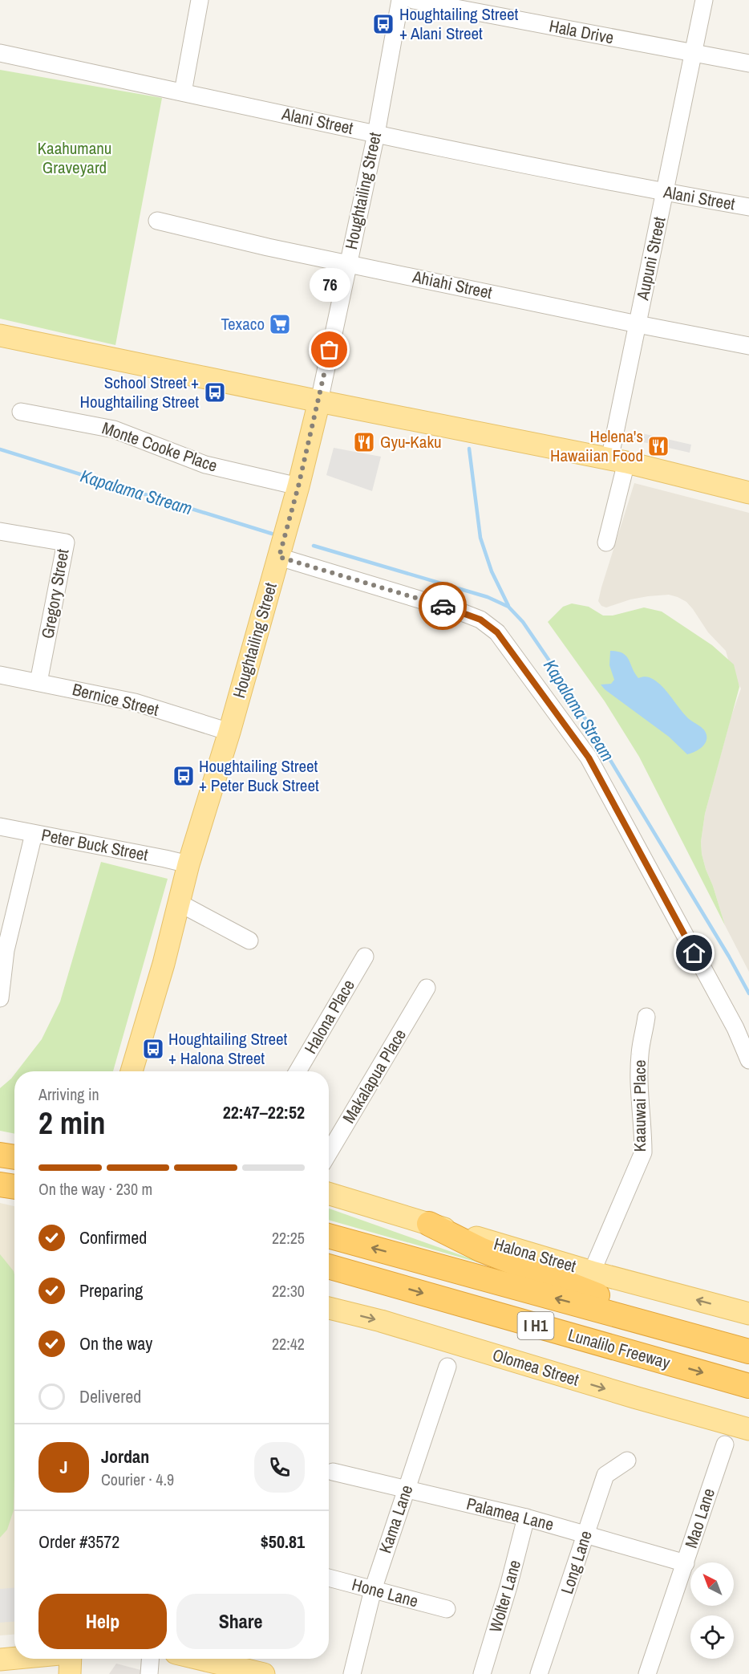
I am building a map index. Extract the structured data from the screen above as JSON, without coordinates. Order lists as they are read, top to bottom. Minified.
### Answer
{"streets":{"highway":["I H1","Lunalilo Freeway"],"main road":["Houghtailing Street","Halona Street","Olomea Street"],"street":["Hala Drive","Alani Street","Aupuni Street","Ahiahi Street","Monte Cooke Place","Gregory Street","Bernice Street","Peter Buck Street","Halona Place","Makalapua Place","Kaauwai Place","Palamea Lane","Mao Lane","Kama Lane","Long Lane","Hone Lane","Wolter Lane"]},"crossings":[["Hala Drive","Aupuni Street"],["Alani Street","Houghtailing Street"],["Alani Street","Aupuni Street"],["Houghtailing Street","Ahiahi Street"],["Houghtailing Street","Monte Cooke Place"],["Houghtailing Street","Bernice Street"],["Houghtailing Street","Peter Buck Street"],["Aupuni Street","Ahiahi Street"],["Gregory Street","Bernice Street"],["Kaauwai Place","Halona Street"],["Palamea Lane","Mao Lane"],["Palamea Lane","Kama Lane"],["Palamea Lane","Long Lane"],["Palamea Lane","Wolter Lane"],["Kama Lane","Hone Lane"]],"one_way":["Halona Street","Olomea Street"],"water":["Kapalama Stream"],"parks":["Kaahumanu Graveyard"],"places":{"bus stop":["Houghtailing Street + Alani Street","School Street + Houghtailing Street","Houghtailing Street + Peter Buck Street","Houghtailing Street + Halona Street"],"supermarket":["Texaco"],"other":["76"],"restaurant":["Gyu-Kaku","Helena's Hawaiian Food"]},"north":"top left","page":{"bubble":"76","heading":["2 min","Arriving in","22:47–22:52"],"panel":["Jordan","Courier · 4.9","Order #3572","$50.81"],"bar":"On the way · 230 m","list":[["Confirmed","22:25"],["Preparing","22:30"],["On the way","22:42"],"Delivered"],"round":"J","buttons":["Help","Share"]}}
